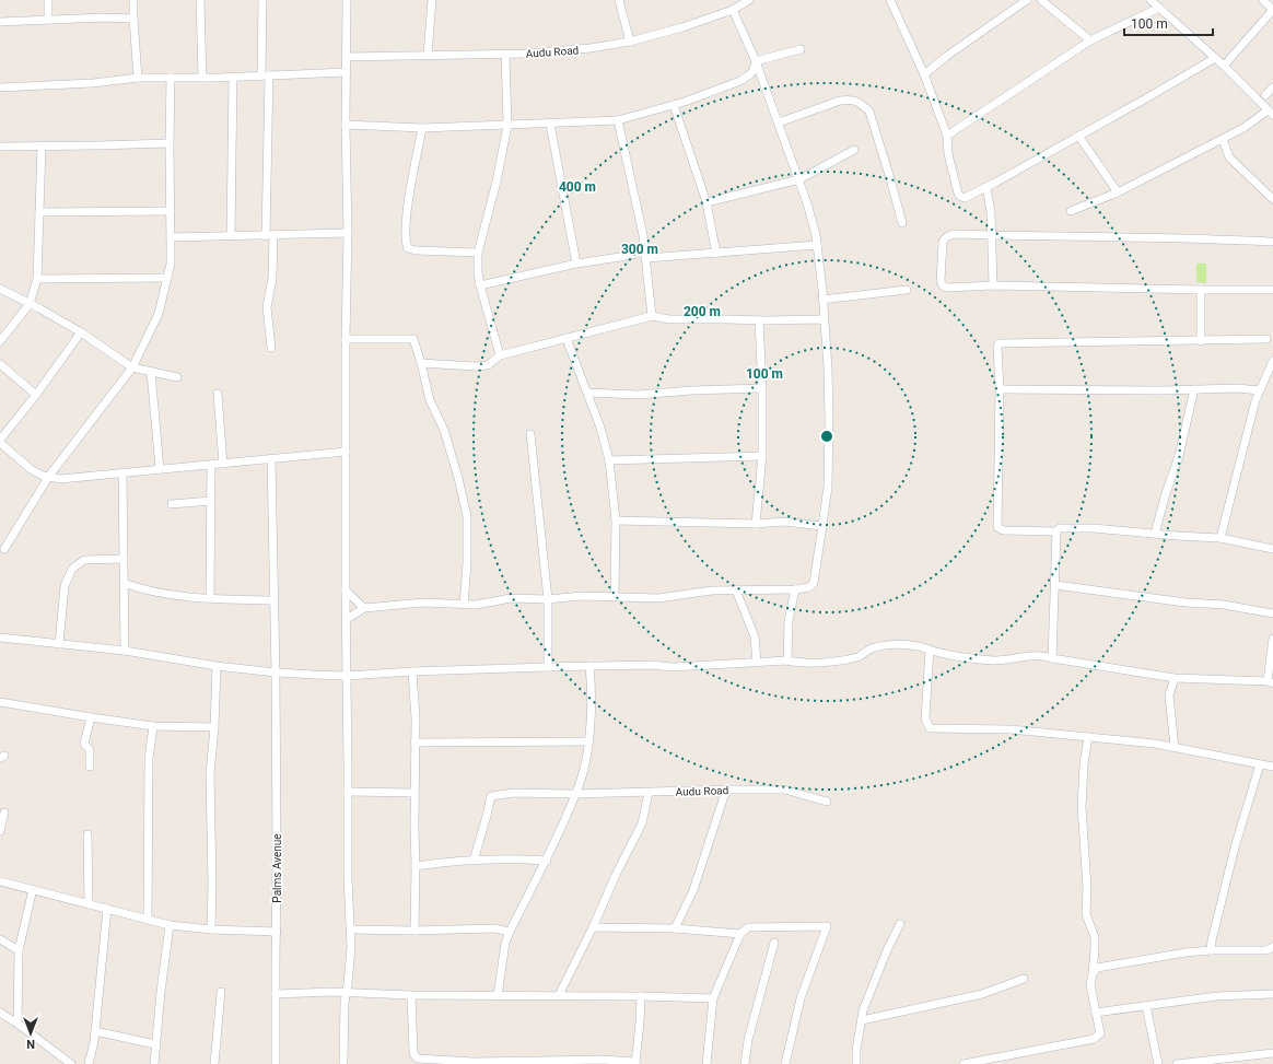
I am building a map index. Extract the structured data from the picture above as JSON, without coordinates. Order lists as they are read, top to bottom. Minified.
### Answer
{"streets":{"street":["Audu Road","Palms Avenue"]},"scale_bar":"100 m","north":"bottom","rings":["400 m","300 m","200 m","100 m"]}
